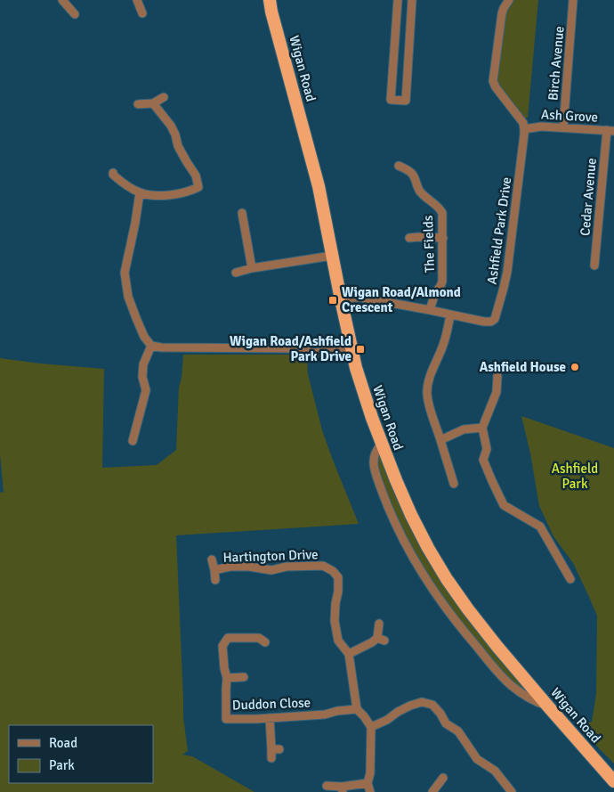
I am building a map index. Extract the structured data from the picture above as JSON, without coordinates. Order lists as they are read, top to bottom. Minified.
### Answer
{"streets":{"highway":["Wigan Road"],"street":["Birch Avenue","Ash Grove","Cedar Avenue","Ashfield Park Drive","The Fields","Hartington Drive","Duddon Close"]},"crossings":[["Birch Avenue","Ash Grove"],["Wigan Road","Ashfield Park Drive"],["Ash Grove","Cedar Avenue"],["Ash Grove","Ashfield Park Drive"],["Ashfield Park Drive","The Fields"],["Hartington Drive","Duddon Close"]],"parks":["Ashfield Park"],"places":{"transit":["Wigan Road/Almond Crescent","Wigan Road/Ashfield Park Drive"],"other":["Ashfield House"]},"legend":["Road","Park"]}
